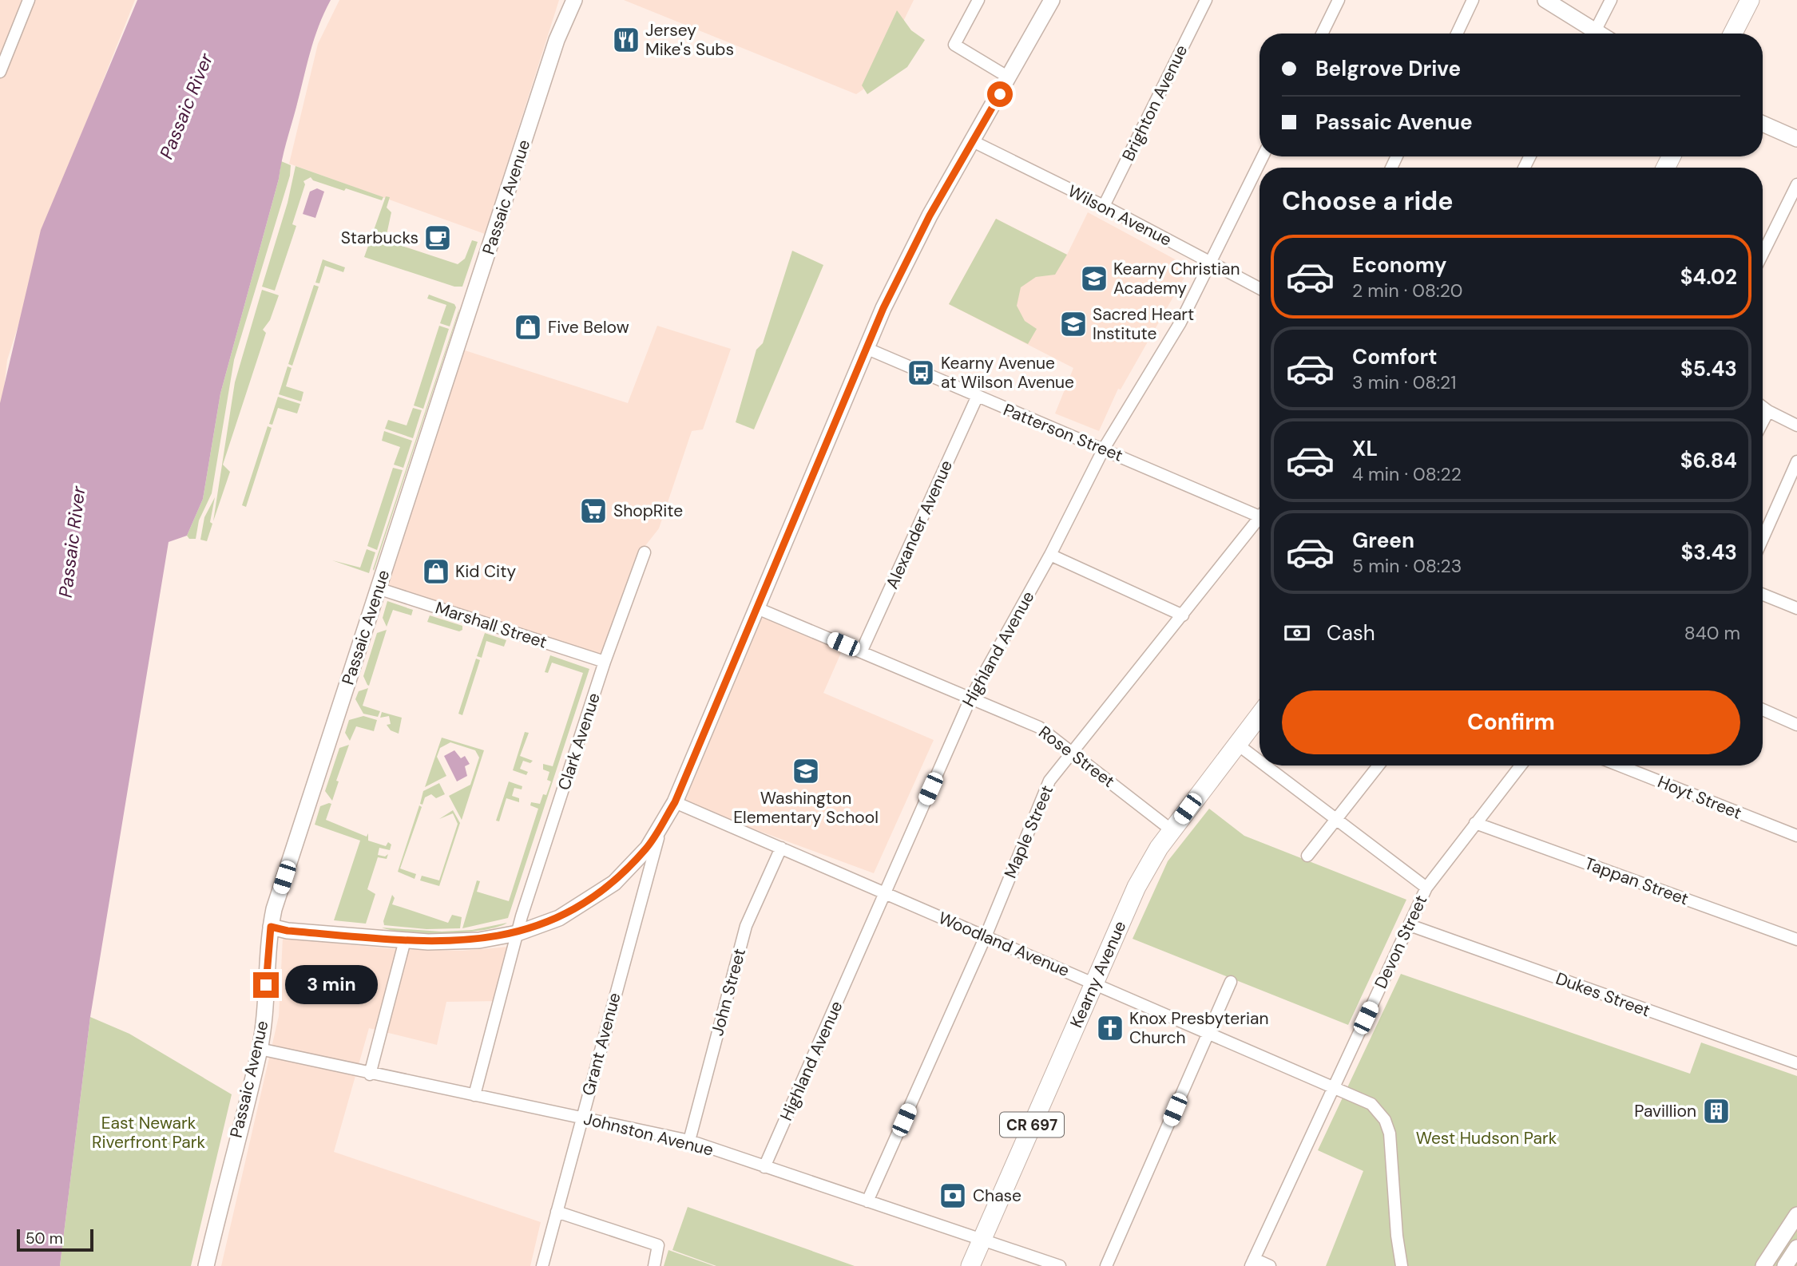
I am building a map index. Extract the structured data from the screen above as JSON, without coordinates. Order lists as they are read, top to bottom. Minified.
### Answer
{"streets":{"main road":["Kearny Avenue","CR 697"],"street":["Brighton Avenue","Passaic Avenue","Wilson Avenue","Patterson Street","Alexander Avenue","Marshall Street","Highland Avenue","Clark Avenue","Rose Street","Hoyt Street","Maple Street","Tappan Street","Devon Street","Woodland Avenue","John Street","Dukes Street","Grant Avenue","Johnston Avenue"]},"crossings":[["Brighton Avenue","Wilson Avenue"],["Passaic Avenue","Marshall Street"],["Passaic Avenue","Johnston Avenue"],["Wilson Avenue","Highland Avenue"],["Patterson Street","Alexander Avenue"],["Patterson Street","Highland Avenue"],["Alexander Avenue","Rose Street"],["Marshall Street","Clark Avenue"],["Highland Avenue","Rose Street"],["Highland Avenue","Woodland Avenue"],["Highland Avenue","Johnston Avenue"],["Clark Avenue","Johnston Avenue"],["Rose Street","Maple Street"],["Rose Street","Kearny Avenue"],["Maple Street","Woodland Avenue"],["Maple Street","Johnston Avenue"],["Tappan Street","Devon Street"],["Devon Street","Woodland Avenue"],["Devon Street","Dukes Street"],["Woodland Avenue","Kearny Avenue"],["Woodland Avenue","John Street"],["Kearny Avenue","Johnston Avenue"],["John Street","Johnston Avenue"],["Grant Avenue","Johnston Avenue"]],"water":["Passaic River"],"parks":["East Newark Riverfront Park","West Hudson Park"],"places":{"restaurant":["Jersey Mike's Subs"],"cafe":["Starbucks"],"school or university":["Kearny Christian Academy","Sacred Heart Institute","Washington Elementary School"],"shop":["Five Below","Kid City"],"bus stop":["Kearny Avenue at Wilson Avenue"],"supermarket":["ShopRite"],"church":["Knox Presbyterian Church"],"building":["Pavillion"],"bank":["Chase"]},"scale_bar":"50 m","page":{"banner":["Belgrove Drive","Passaic Avenue"],"heading":"Choose a ride","list":[{"name":"Economy","note":"2 min · 08:20","value":"$4.02"},{"name":"Comfort","note":"3 min · 08:21","value":"$5.43"},{"name":"XL","note":"4 min · 08:22","value":"$6.84"},{"name":"Green","note":"5 min · 08:23","value":"$3.43"}],"pay":["Cash","840 m"],"buttons":"Confirm","bubble":"3 min","scale":"50 m"}}
